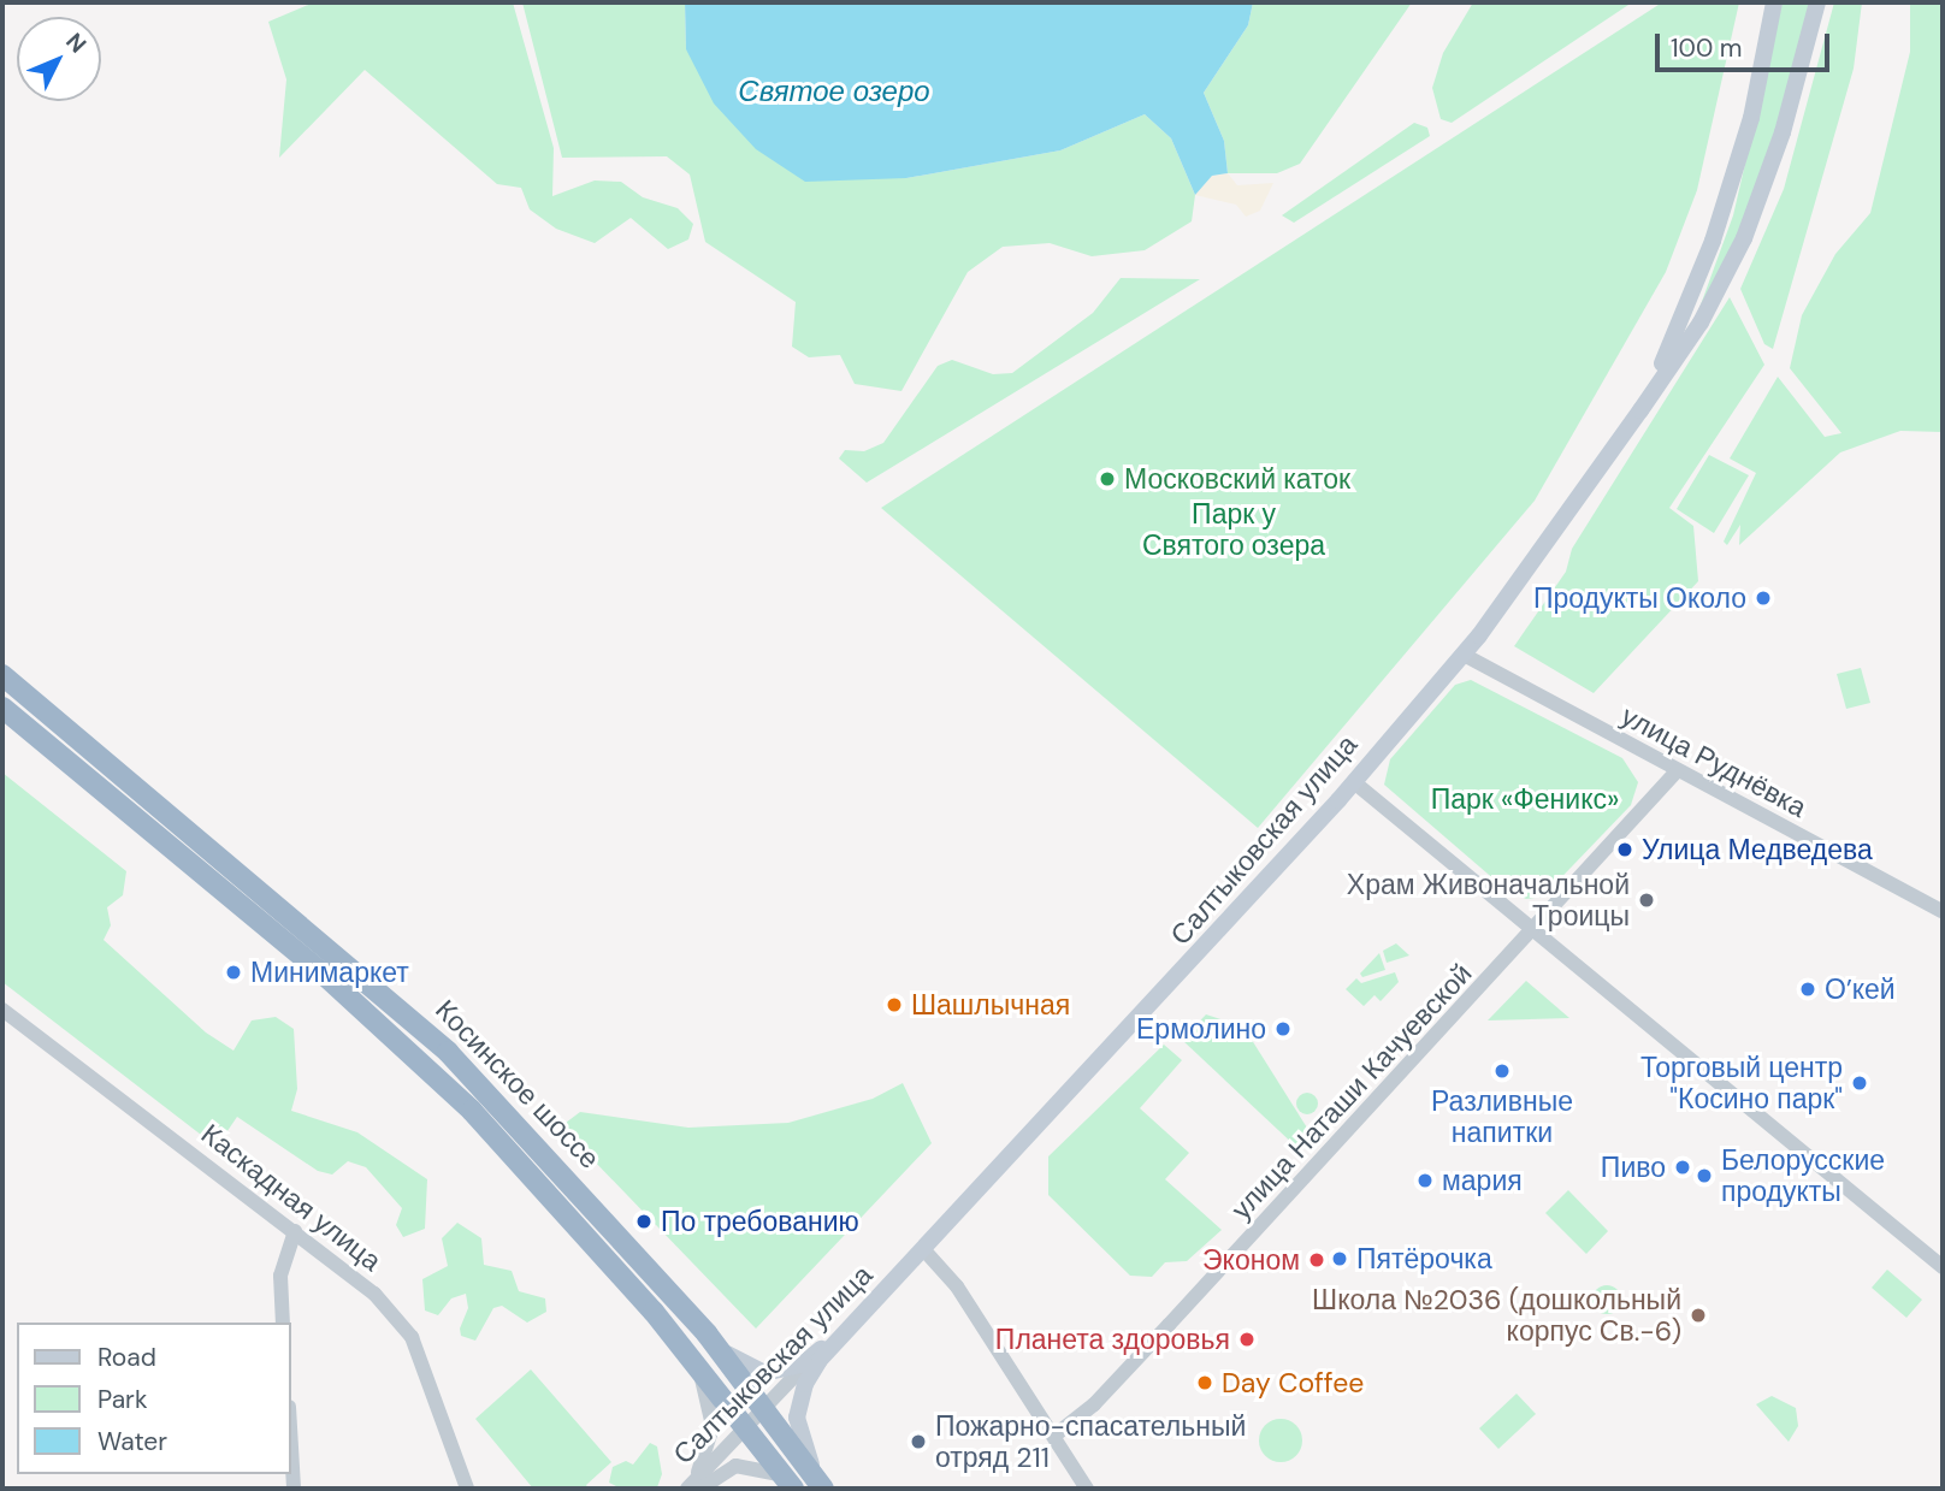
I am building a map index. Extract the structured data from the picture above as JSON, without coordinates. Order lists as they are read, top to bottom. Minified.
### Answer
{"streets":{"highway":["Косинское шоссе"],"main road":["Салтыковская улица"],"street":["улица Руднёвка","улица Наташи Качуевской","Каскадная улица"]},"crossings":[["улица Руднёвка","Салтыковская улица"],["улица Руднёвка","улица Наташи Качуевской"],["Салтыковская улица","Косинское шоссе"]],"water":["Святое озеро"],"parks":["Парк у Святого озера","Парк «Феникс»"],"places":["Московский каток","Продукты Около","Улица Медведева","Храм Живоначальной Троицы","Минимаркет","О’кей","Шашлычная","Ермолино","Разливные напитки","Торговый центр \"Косино парк\"","Пиво","Белорусские продукты","мария","По требованию","Пятёрочка","Эконом","Школа №2036 (дошкольный корпус Св.-6)","Планета здоровья","Day Coffee","Пожарно-спасательный отряд 211"],"legend":["Road","Park","Water"],"scale_bar":"100 m","north":"top right"}
